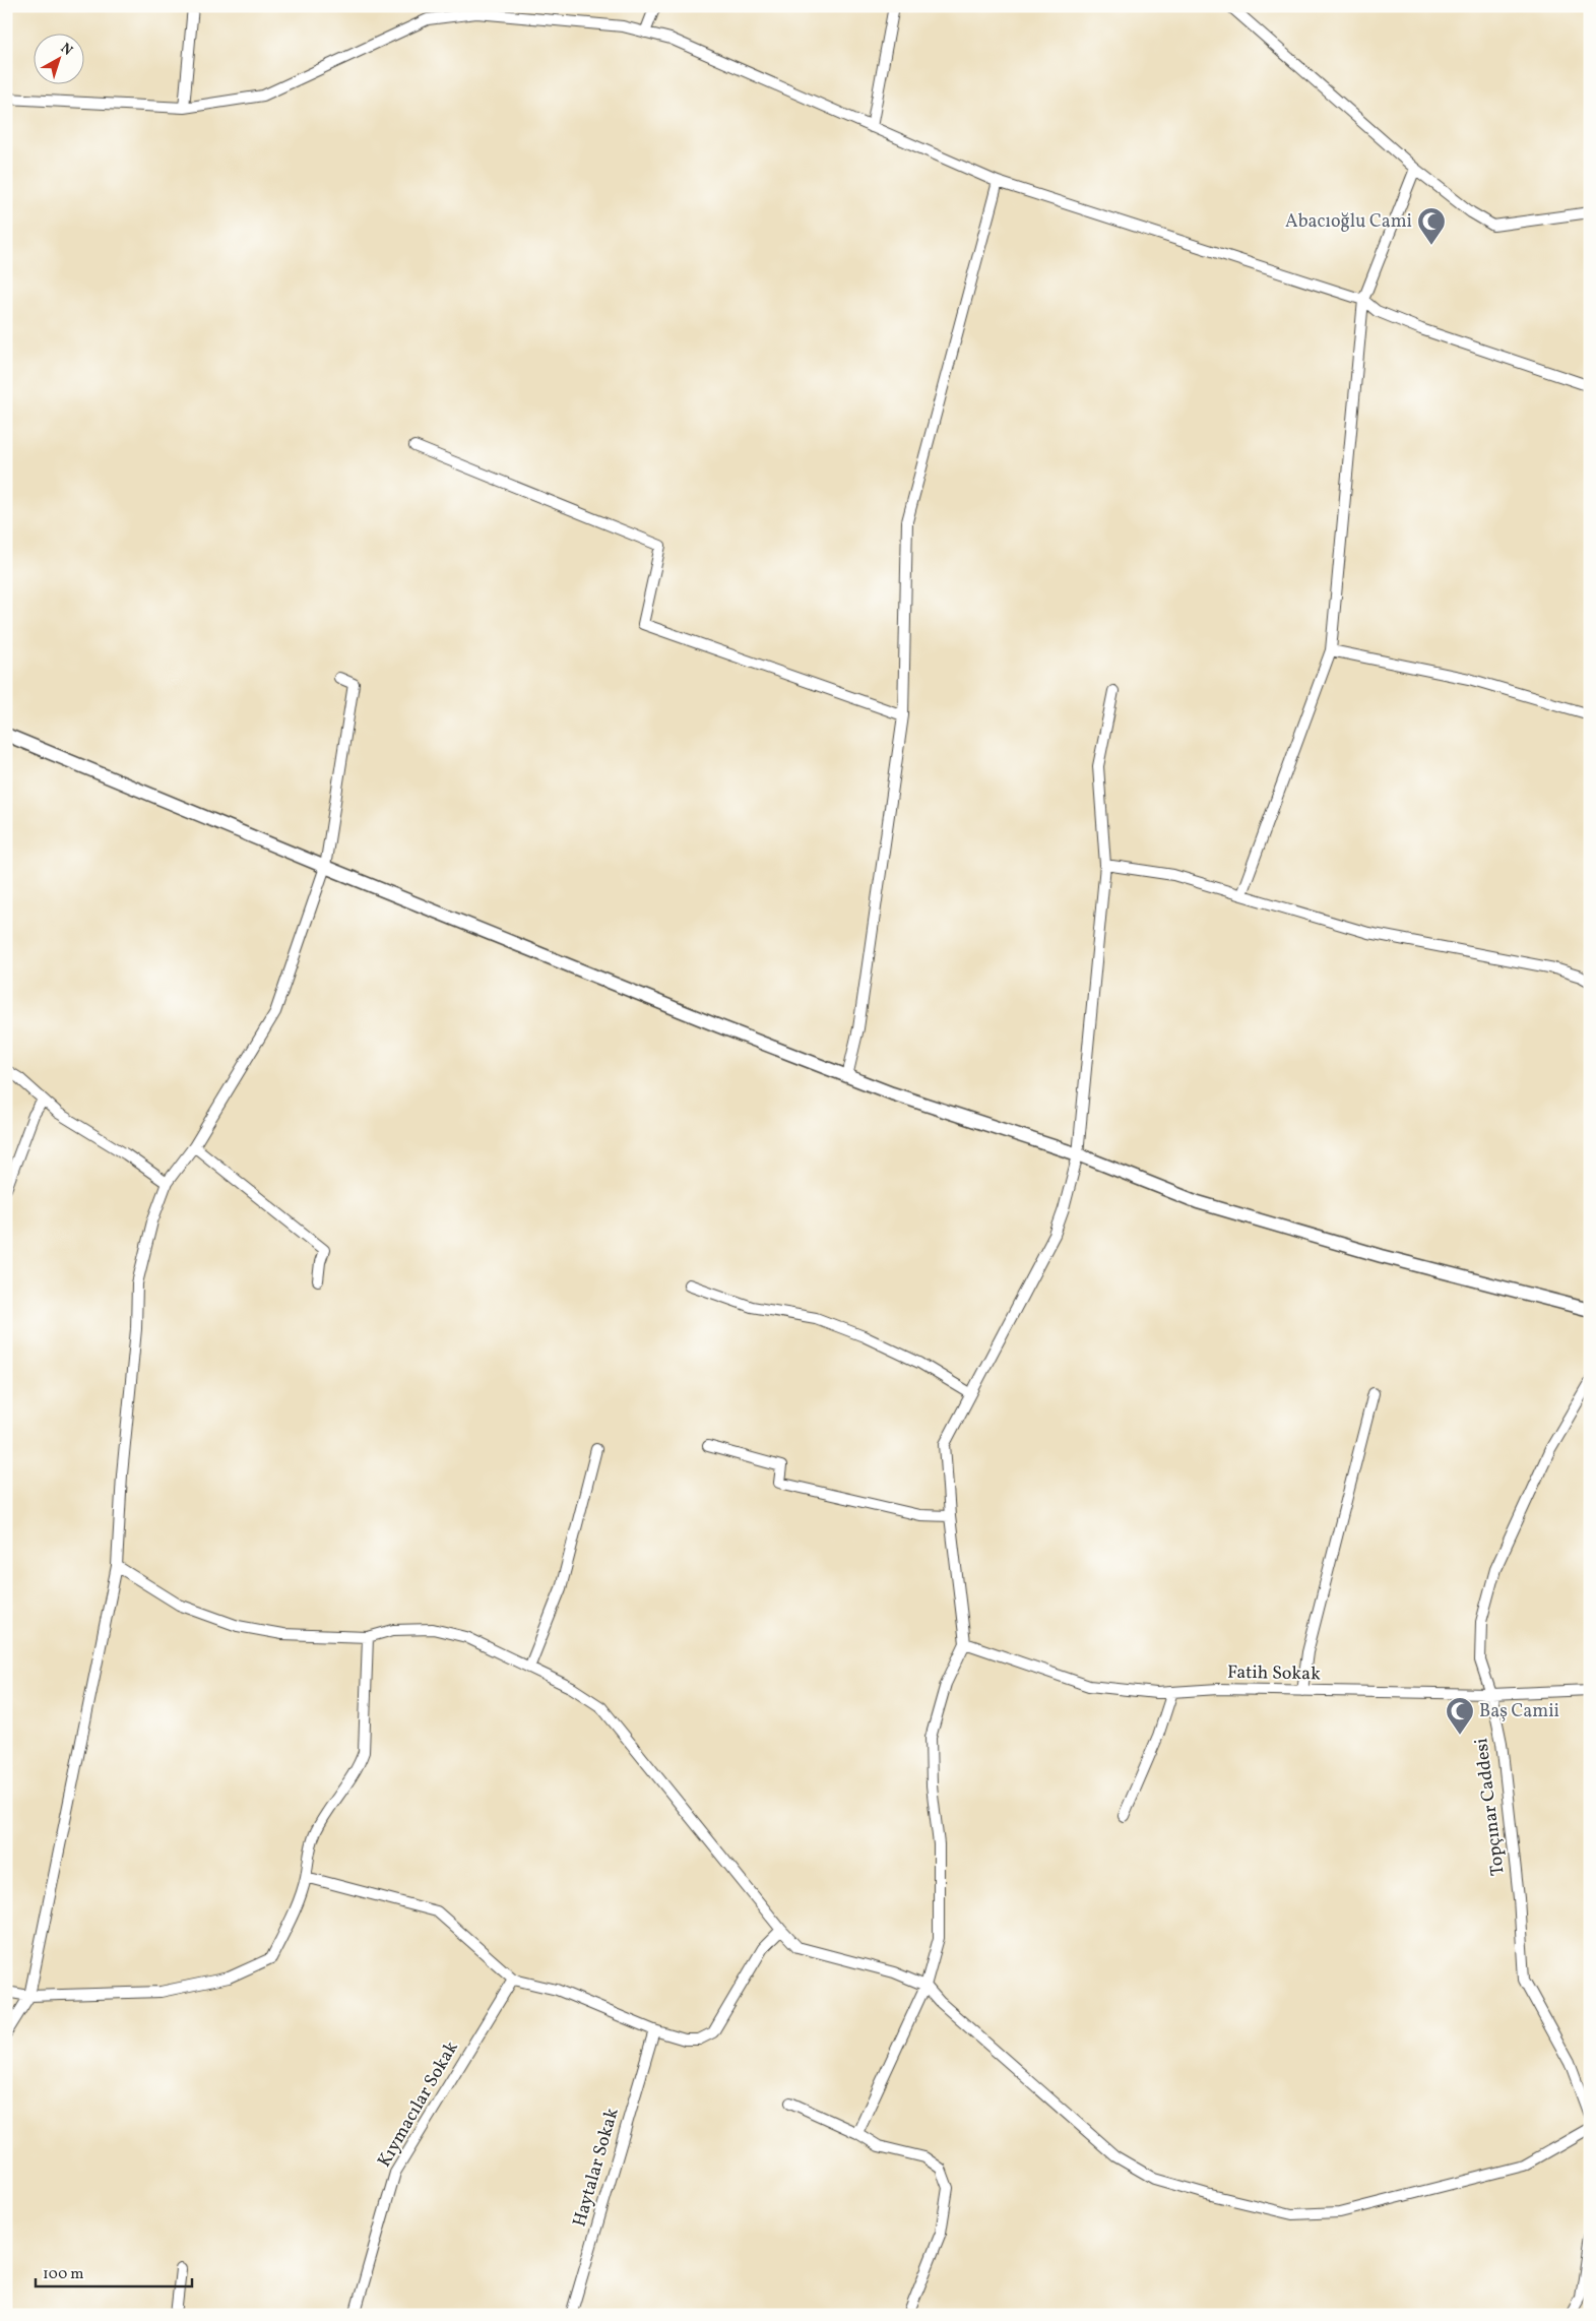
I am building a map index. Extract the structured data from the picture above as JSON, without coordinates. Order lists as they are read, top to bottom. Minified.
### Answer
{"streets":{"street":["Fatih Sokak","Topçınar Caddesi","Kıymacılar Sokak","Haytalar Sokak"]},"crossings":[["Fatih Sokak","Topçınar Caddesi"]],"places":{"mosque":["Abacıoğlu Cami","Baş Camii"]},"scale_bar":"100 m","north":"top right"}
